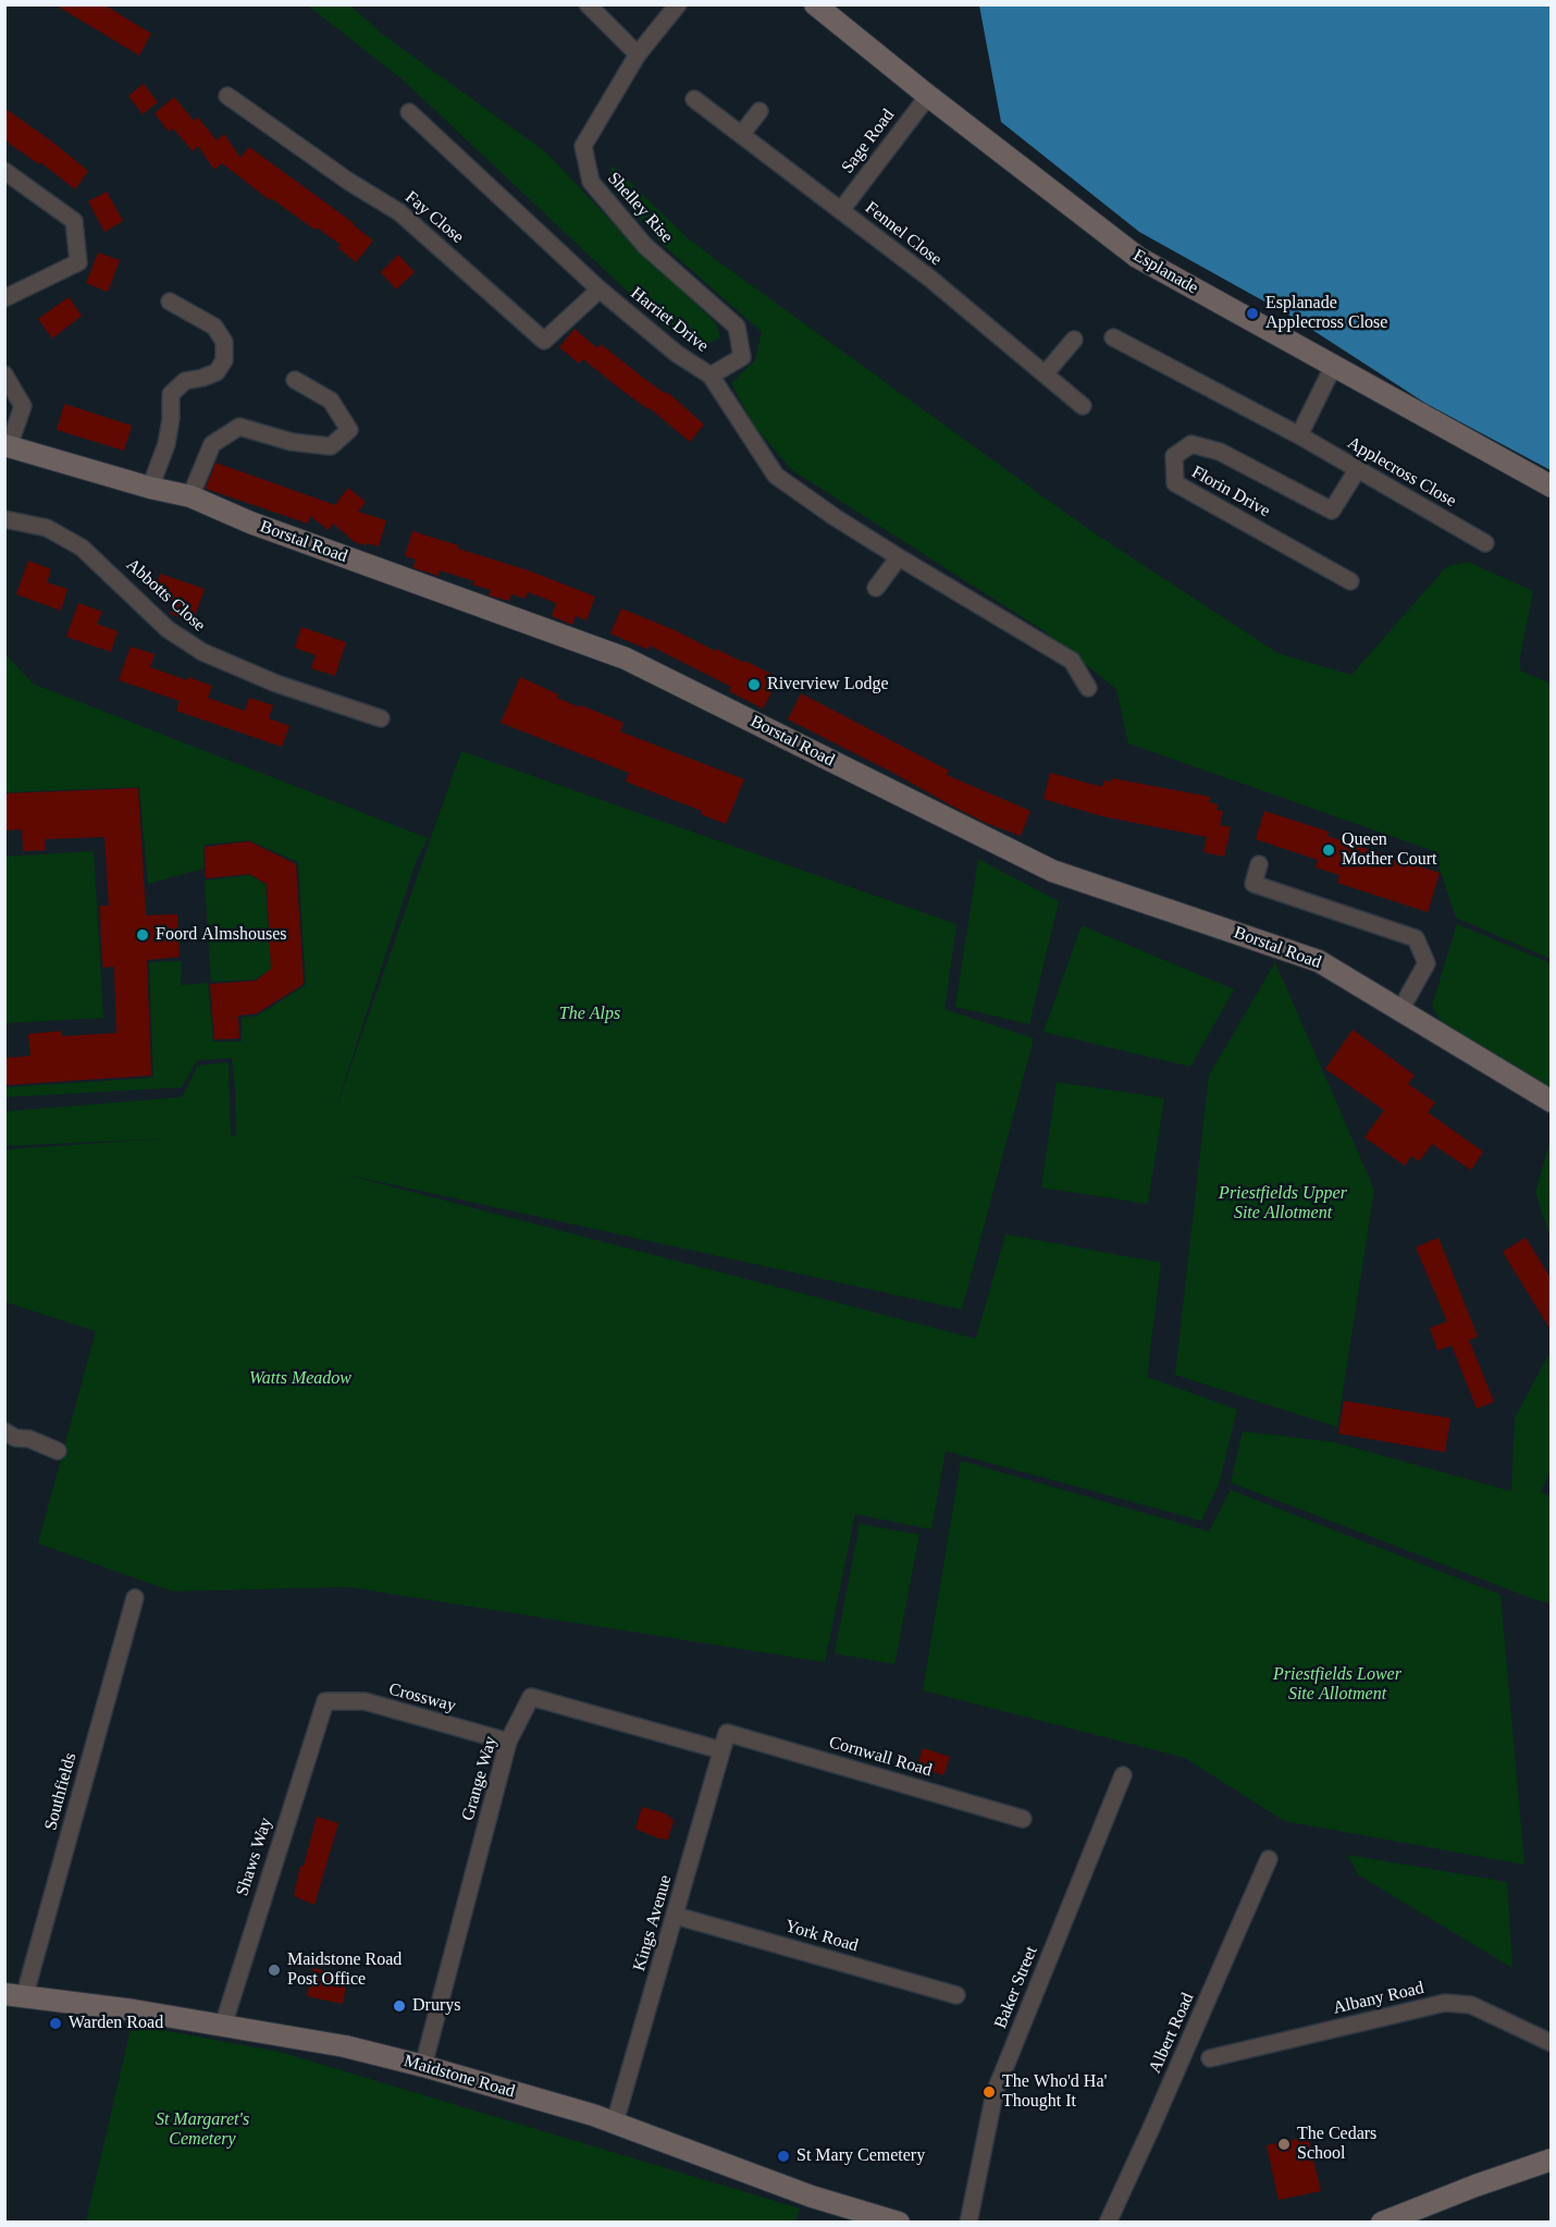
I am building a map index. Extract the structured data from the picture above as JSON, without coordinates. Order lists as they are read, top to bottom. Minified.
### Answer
{"streets":{"street":["Sage Road","Shelley Rise","Fay Close","Fennel Close","Esplanade","Harriet Drive","Applecross Close","Florin Drive","Borstal Road","Abbotts Close","Crossway","Cornwall Road","Grange Way","Southfields","Shaws Way","Kings Avenue","York Road","Baker Street","Albany Road","Albert Road","Maidstone Road"]},"crossings":[["Sage Road","Fennel Close"],["Sage Road","Esplanade"],["Shelley Rise","Harriet Drive"],["Fay Close","Harriet Drive"],["Applecross Close","Florin Drive"],["Crossway","Grange Way"],["Crossway","Shaws Way"],["Cornwall Road","Kings Avenue"],["Grange Way","Kings Avenue"],["Grange Way","Maidstone Road"],["Southfields","Maidstone Road"],["Shaws Way","Maidstone Road"],["Kings Avenue","York Road"],["Kings Avenue","Maidstone Road"]],"parks":["The Alps","Priestfields Upper Site Allotment","Watts Meadow","Priestfields Lower Site Allotment","St Margaret's Cemetery"],"places":["Esplanade Applecross Close","Riverview Lodge","Queen Mother Court","Foord Almshouses","Maidstone Road Post Office","Drurys","Warden Road","The Who'd Ha' Thought It","The Cedars School","St Mary Cemetery"]}
